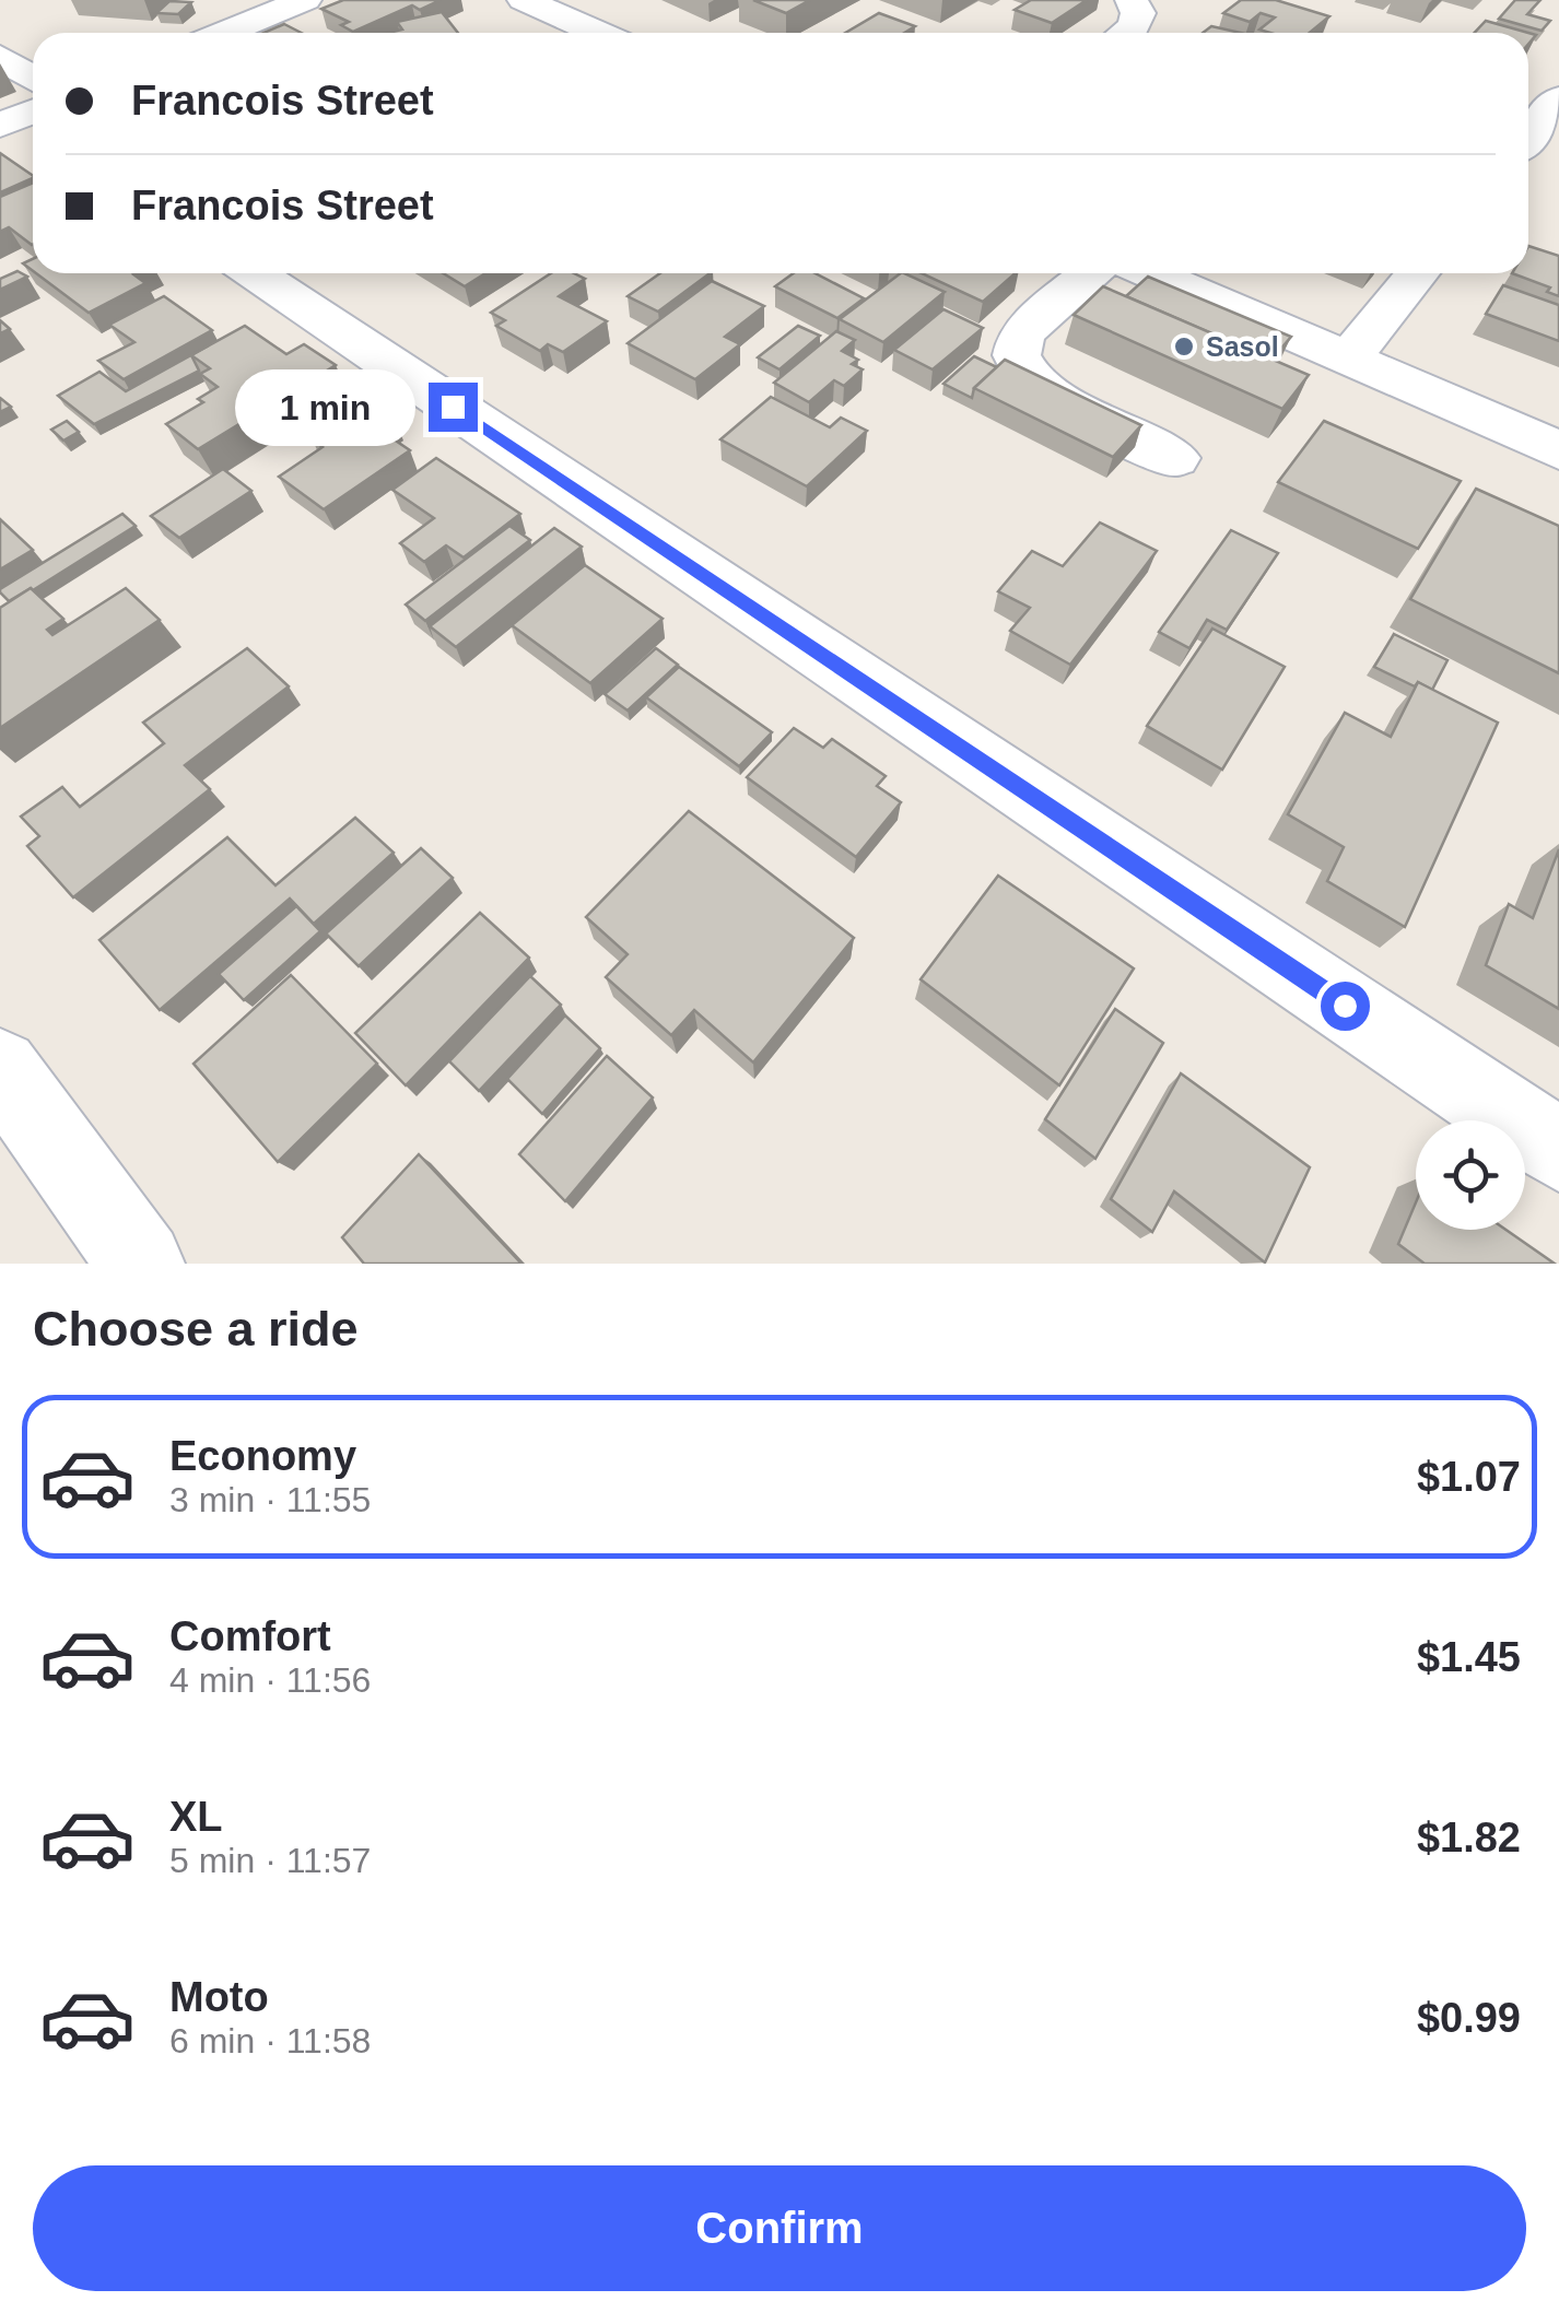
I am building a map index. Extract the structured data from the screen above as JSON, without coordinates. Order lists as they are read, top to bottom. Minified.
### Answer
{"places":["Sasol"],"page":{"banner":["Francois Street","Francois Street"],"bubble":"1 min","heading":"Choose a ride","list":[{"name":"Economy","note":"3 min · 11:55","value":"$1.07"},{"name":"Comfort","note":"4 min · 11:56","value":"$1.45"},{"name":"XL","note":"5 min · 11:57","value":"$1.82"},{"name":"Moto","note":"6 min · 11:58","value":"$0.99"}],"buttons":"Confirm"}}
